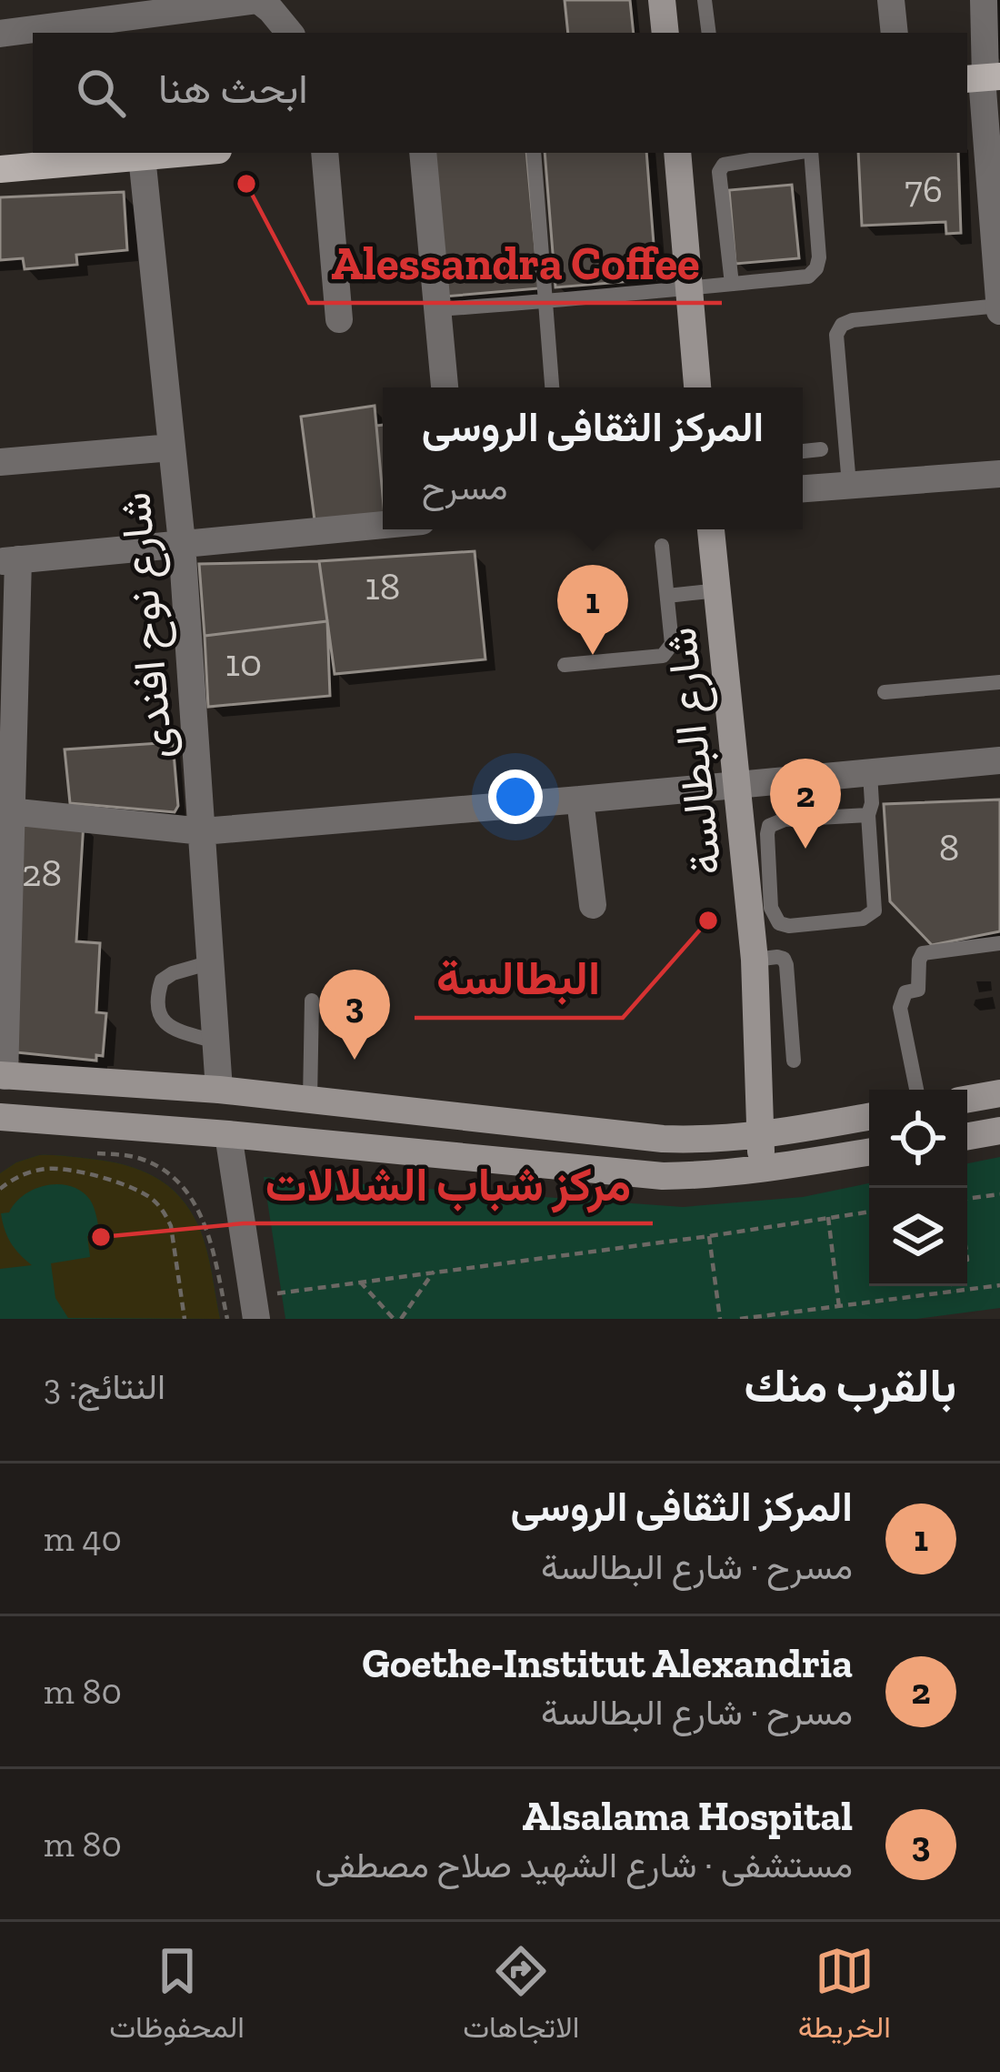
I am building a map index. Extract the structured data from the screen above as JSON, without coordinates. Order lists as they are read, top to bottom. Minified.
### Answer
{"streets":{"main road":["شارع البطالسة"],"street":["شارع نوح افندى"]},"places":["Alessandra Coffee","البطالسة","مركز شباب الشلالات"],"house_numbers":["76","18","10","8","28"],"page":{"search":"ابحث هنا","popup":["المركز الثقافى الروسى","مسرح"],"pins":["1","2","3"],"heading":["بالقرب منك","النتائج: 3"],"list":[{"mark":"1","name":"المركز الثقافى الروسى","note":"مسرح · شارع البطالسة","value":"40 m"},{"mark":"2","name":"Goethe-Institut Alexandria","note":"مسرح · شارع البطالسة","value":"80 m"},{"mark":"3","name":"Alsalama Hospital","note":"مستشفى · شارع الشهيد صلاح مصطفى","value":"80 m"}],"nav":["الخريطة","الاتجاهات","المحفوظات"]}}
